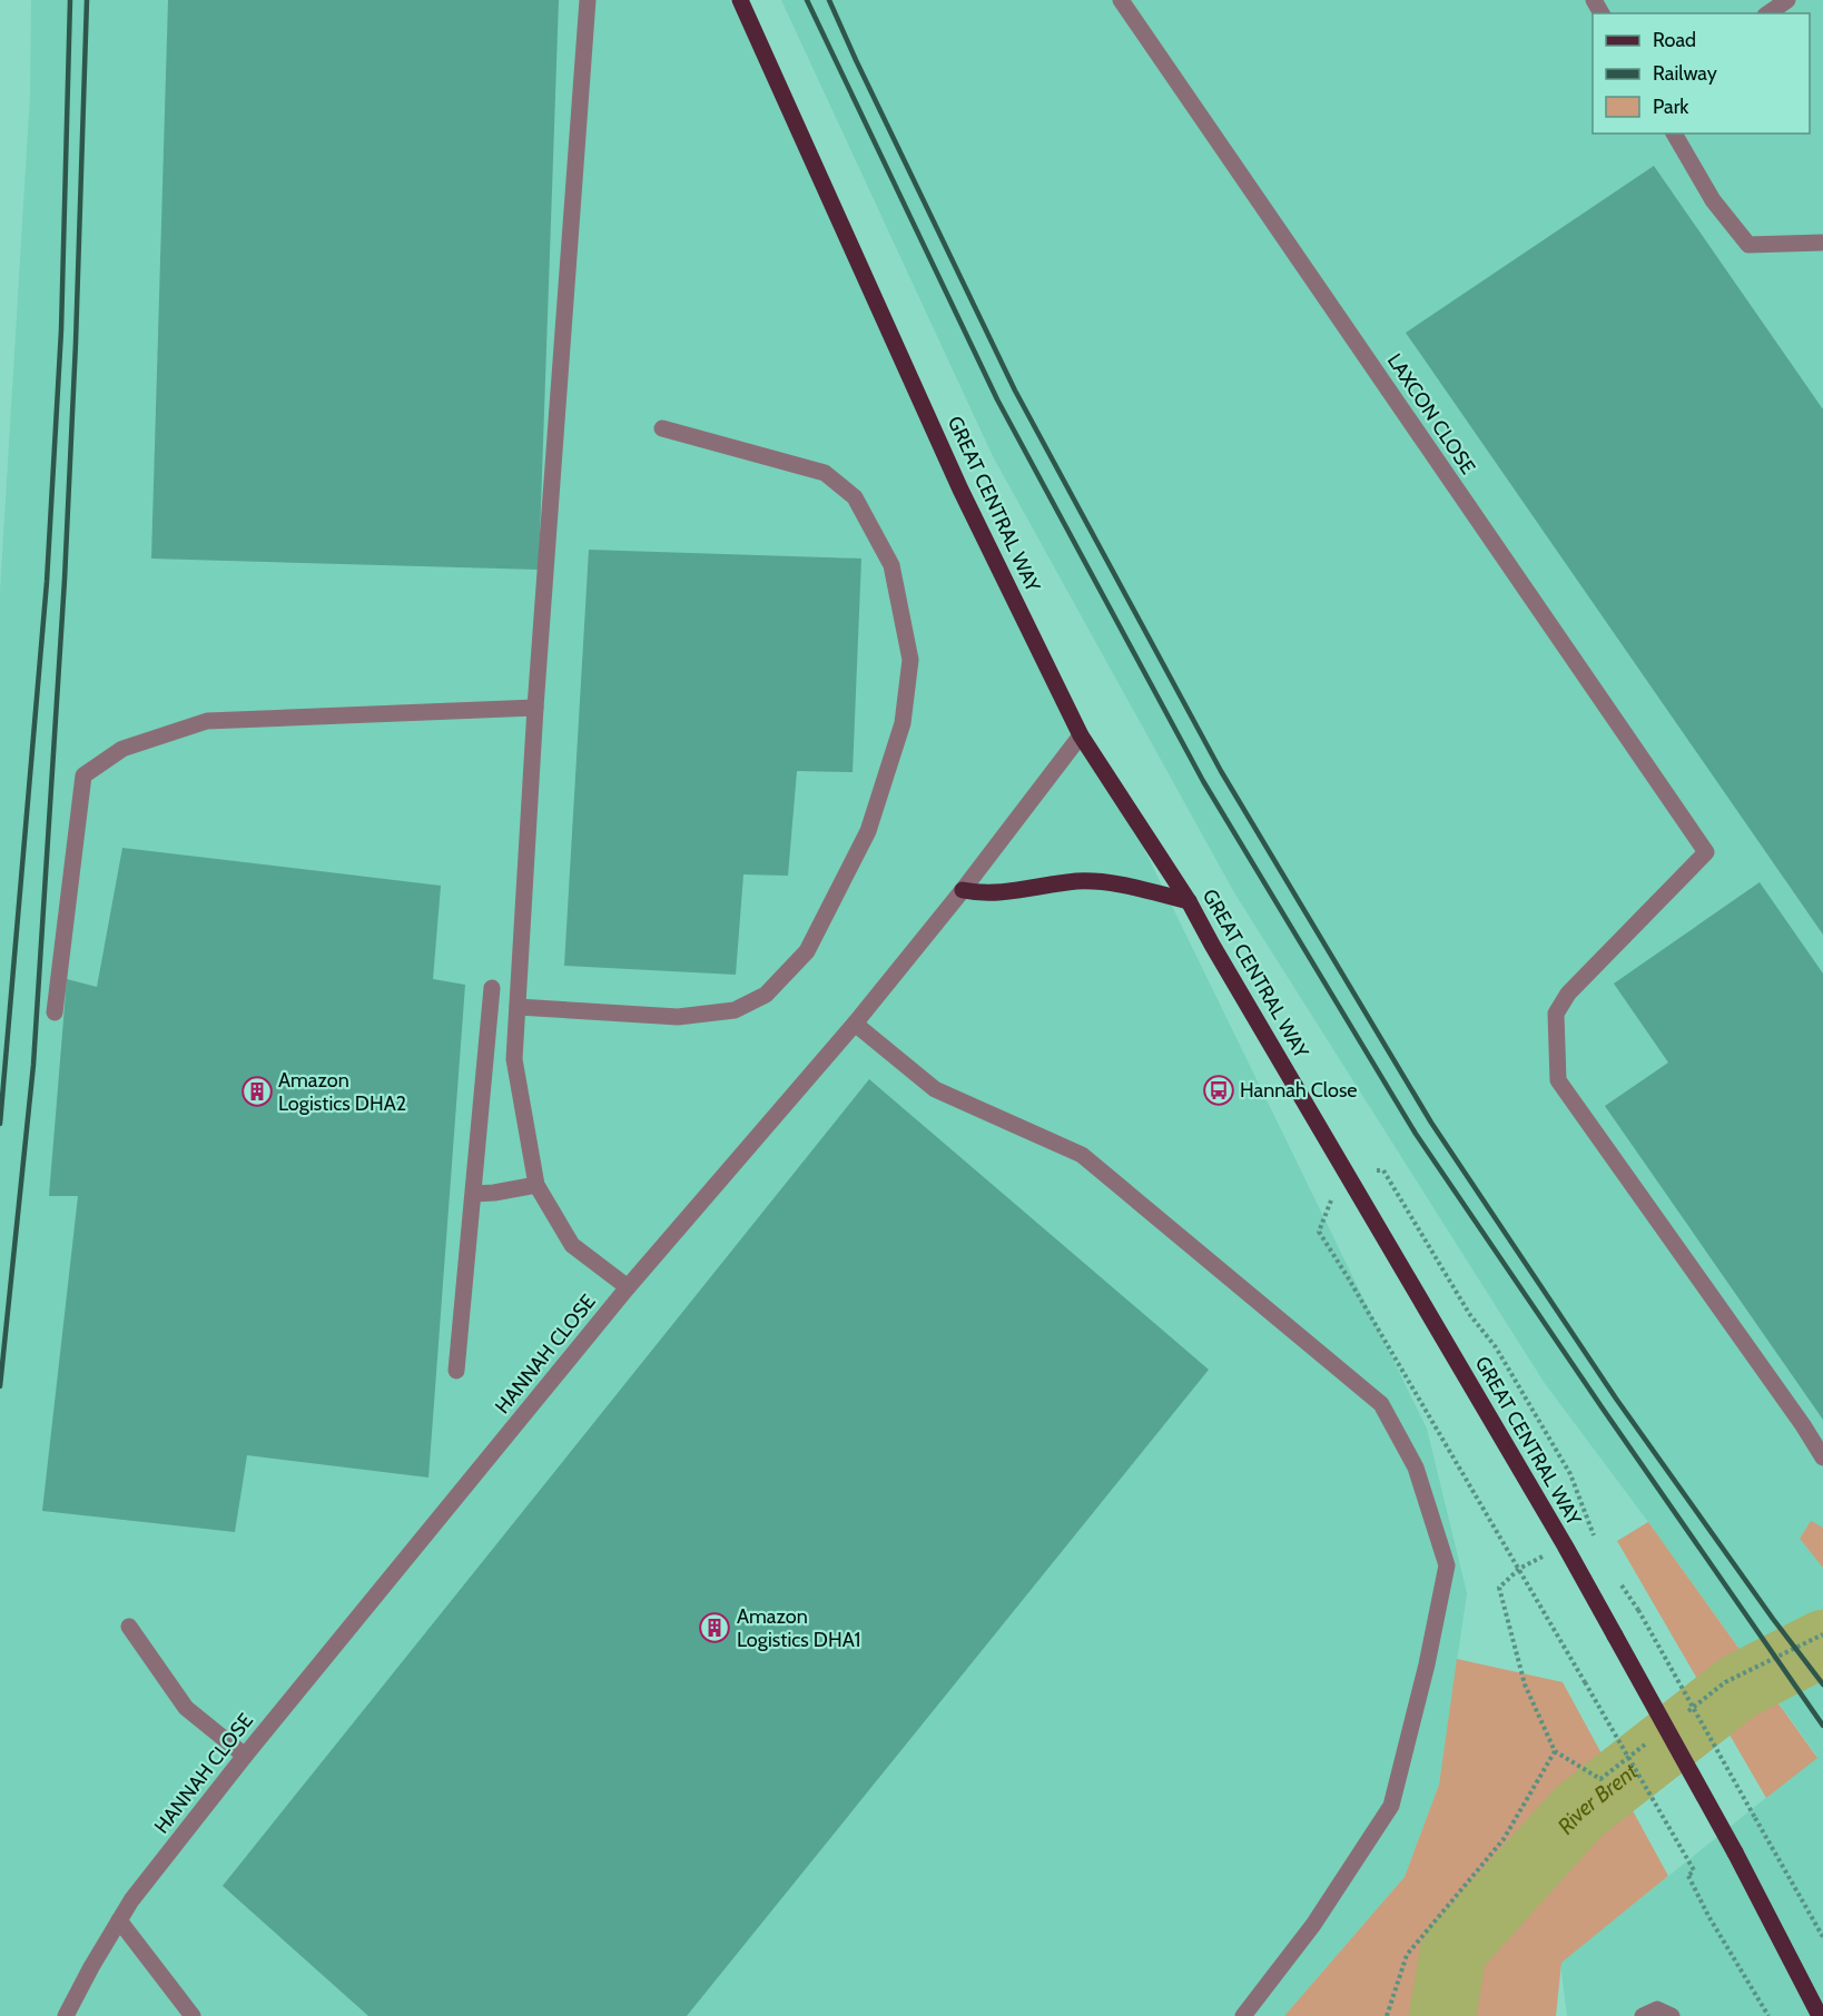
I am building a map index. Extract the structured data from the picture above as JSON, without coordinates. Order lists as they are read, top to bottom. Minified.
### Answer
{"streets":{"main road":["GREAT CENTRAL WAY"],"street":["LAXCON CLOSE","HANNAH CLOSE"]},"crossings":[["GREAT CENTRAL WAY","HANNAH CLOSE"]],"water":["River Brent"],"places":{"bus stop":["Hannah Close"],"building":["Amazon Logistics DHA2","Amazon Logistics DHA1"]},"legend":["Road","Railway","Park"]}
